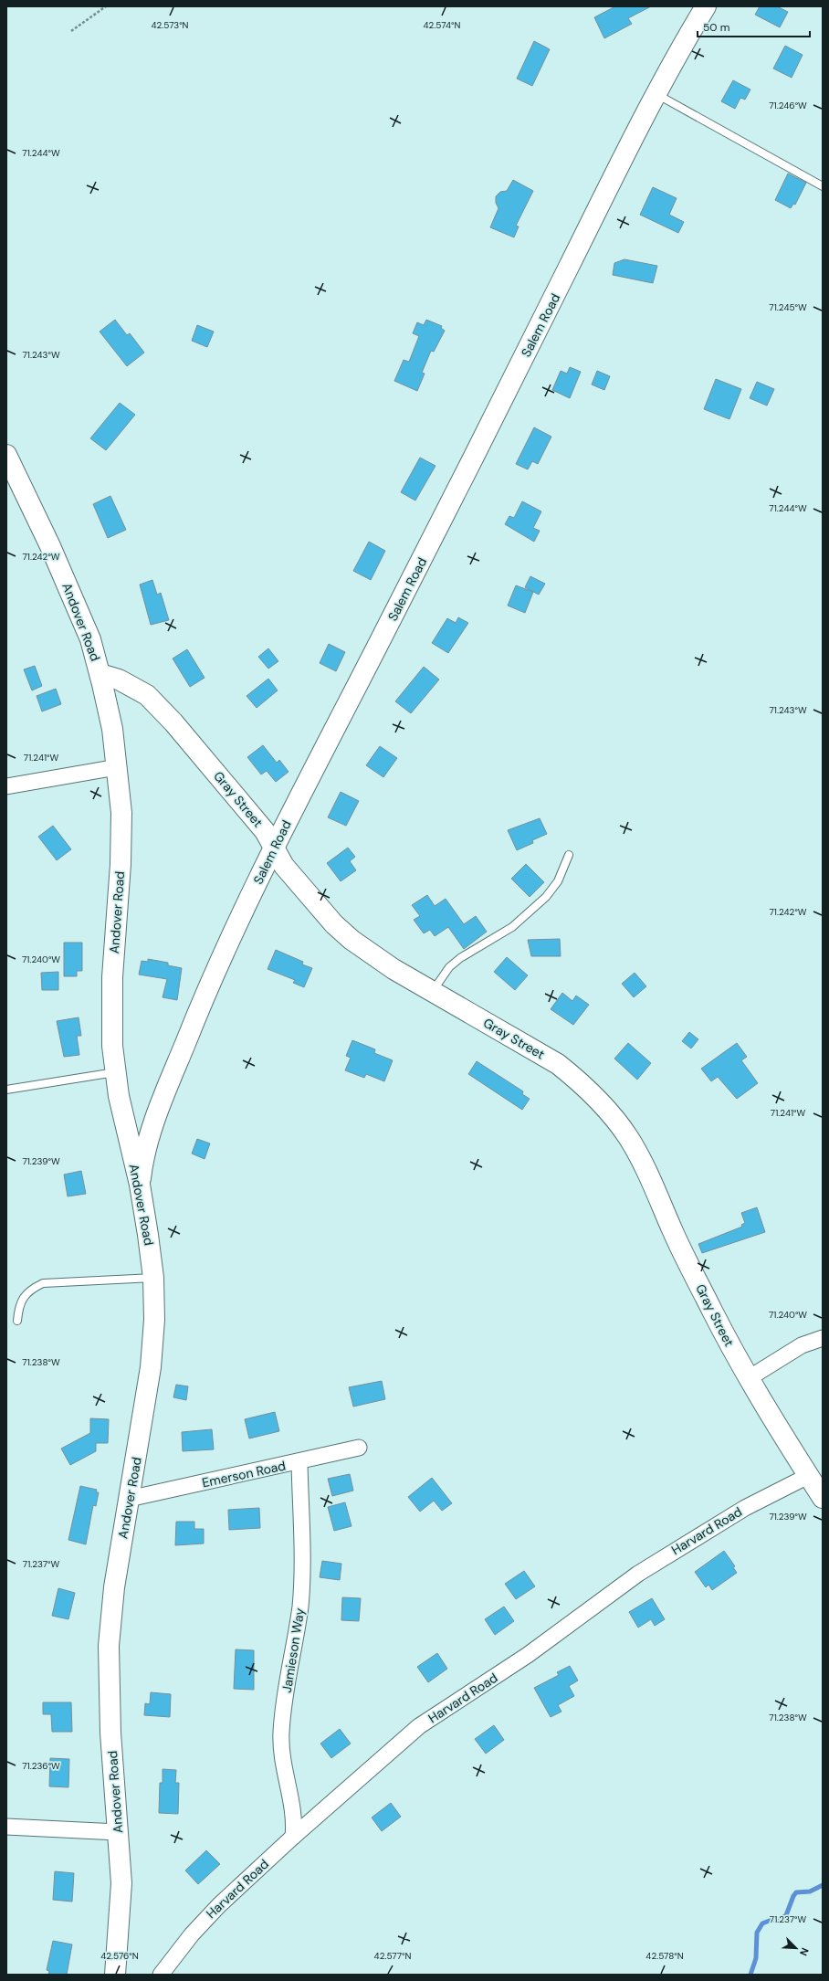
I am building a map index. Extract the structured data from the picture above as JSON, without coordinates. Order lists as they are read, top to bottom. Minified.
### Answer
{"streets":{"main road":["Salem Road","Andover Road","Gray Street"],"street":["Emerson Road","Harvard Road","Jamieson Way"]},"crossings":[["Salem Road","Andover Road"],["Salem Road","Gray Street"],["Andover Road","Gray Street"],["Andover Road","Emerson Road"],["Gray Street","Harvard Road"],["Emerson Road","Jamieson Way"],["Harvard Road","Jamieson Way"]],"scale_bar":"50 m","north":"bottom right","coordinates":["42.574°N","42.573°N","71.246°W","71.244°W","71.245°W","71.243°W","71.242°W","71.241°W","71.240°W","71.239°W","71.238°W","71.237°W","71.236°W","42.576°N","42.577°N","42.578°N"]}
